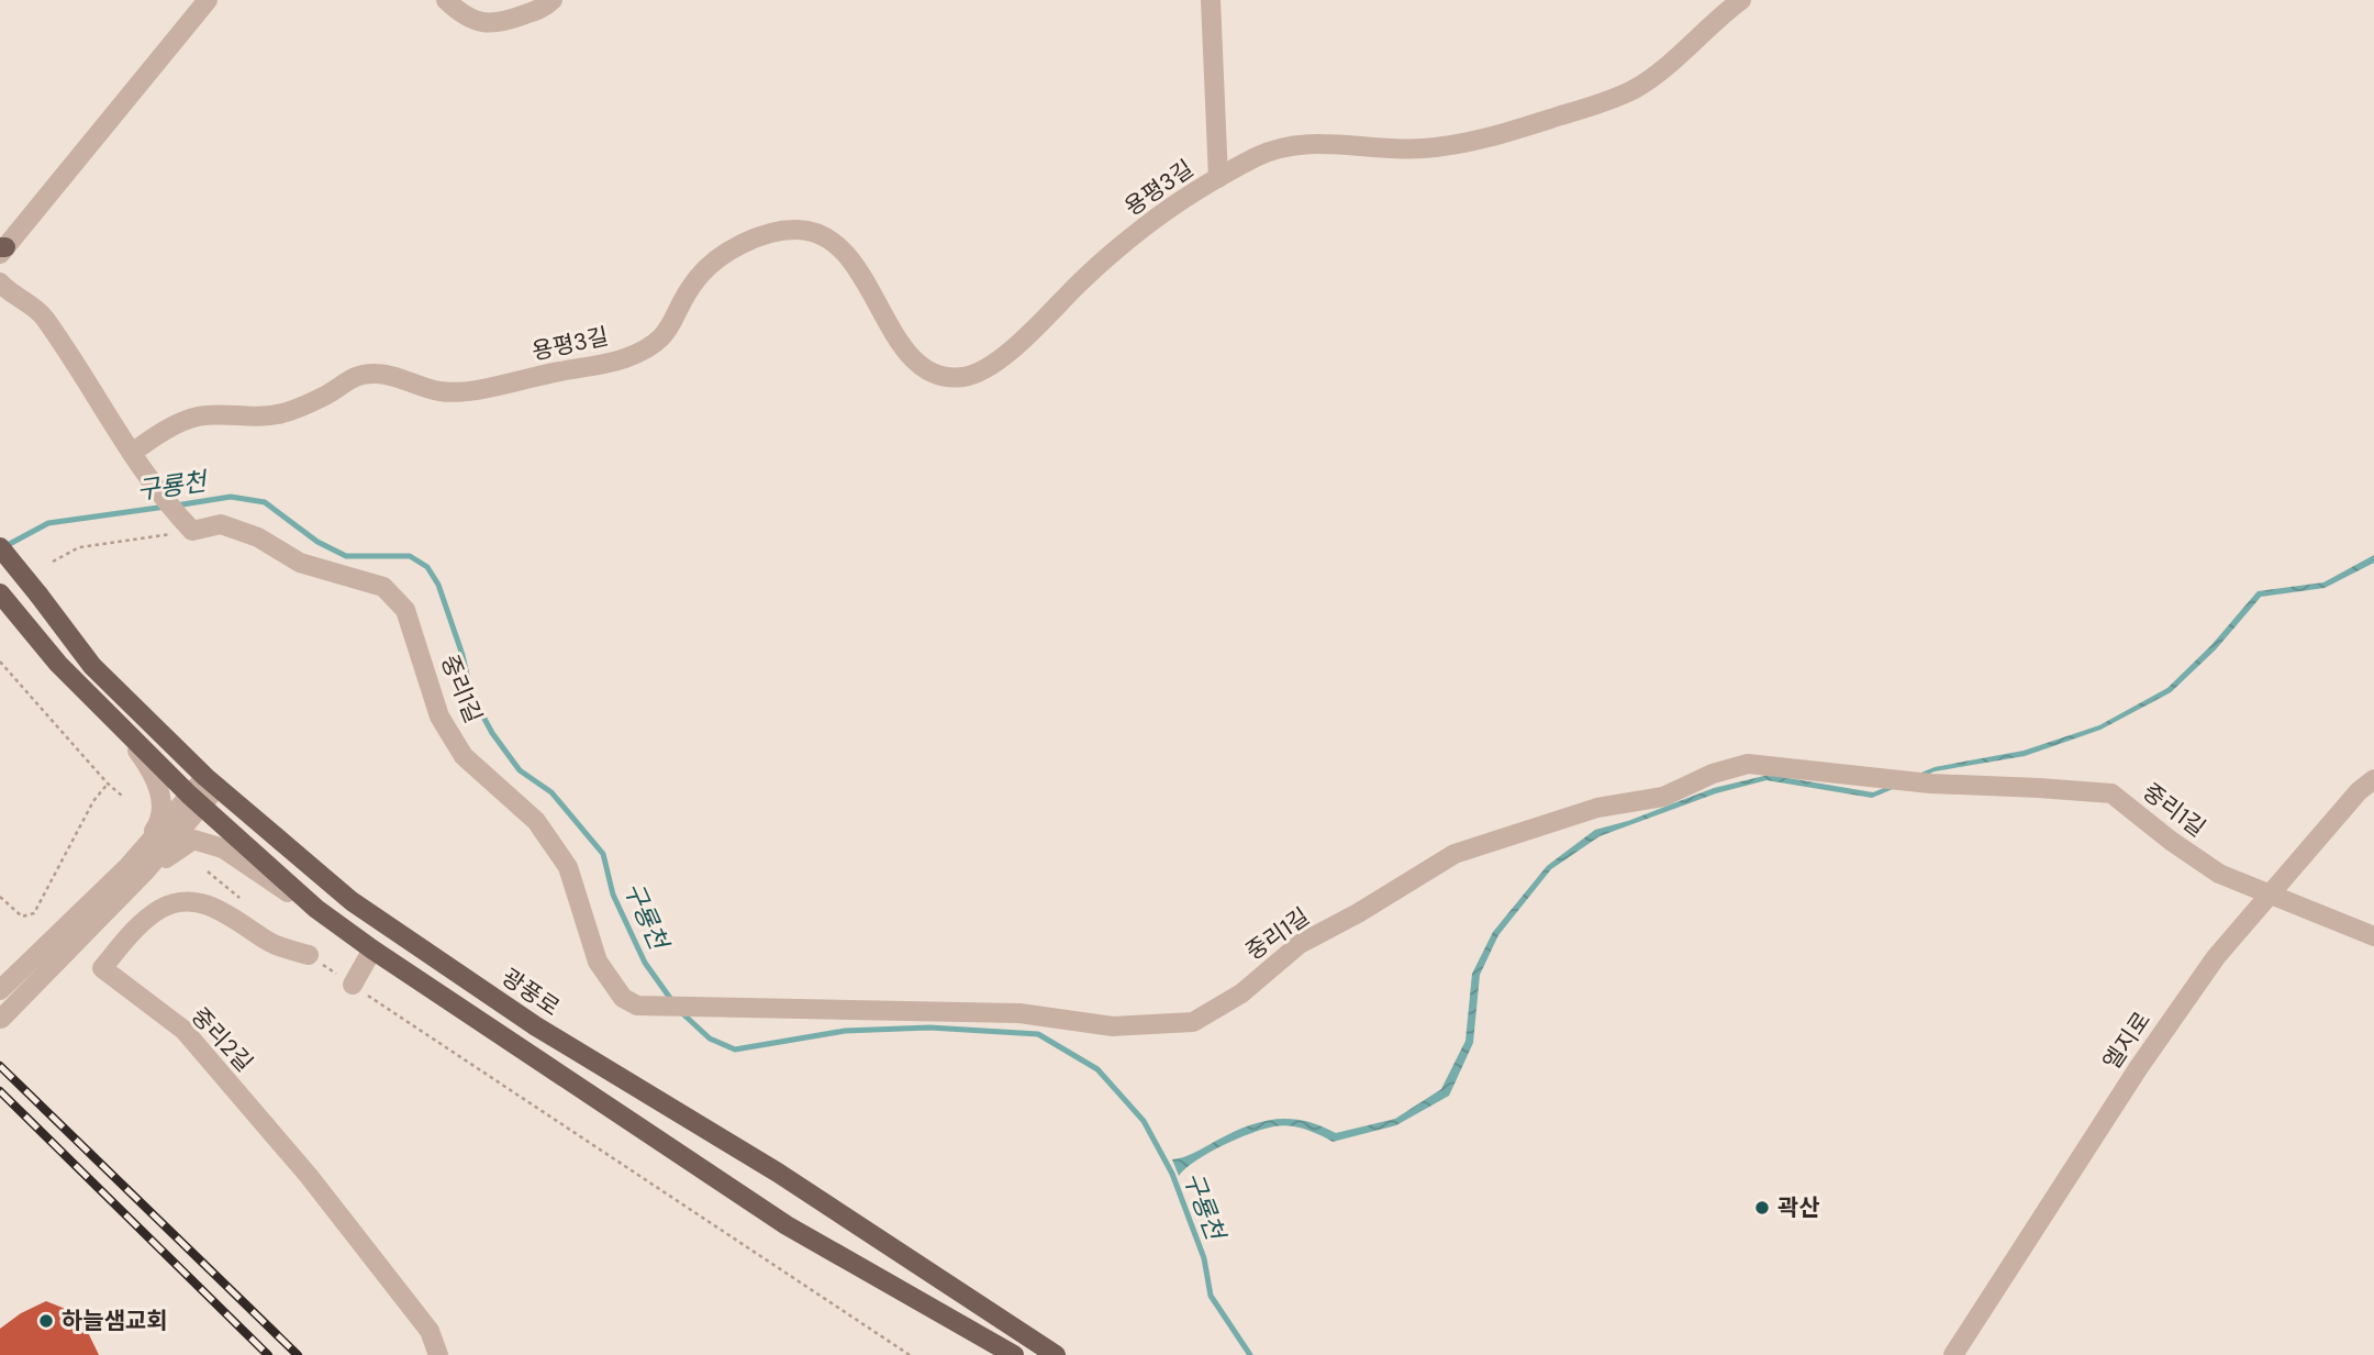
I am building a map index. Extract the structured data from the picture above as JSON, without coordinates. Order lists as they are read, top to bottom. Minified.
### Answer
{"streets":{"main road":["광풍로"],"street":["용평3길","중리1길","중리2길","엘지로"]},"crossings":[["중리1길","엘지로"]],"water":["구룡천"],"places":["곽산","하늘샘교회"]}
